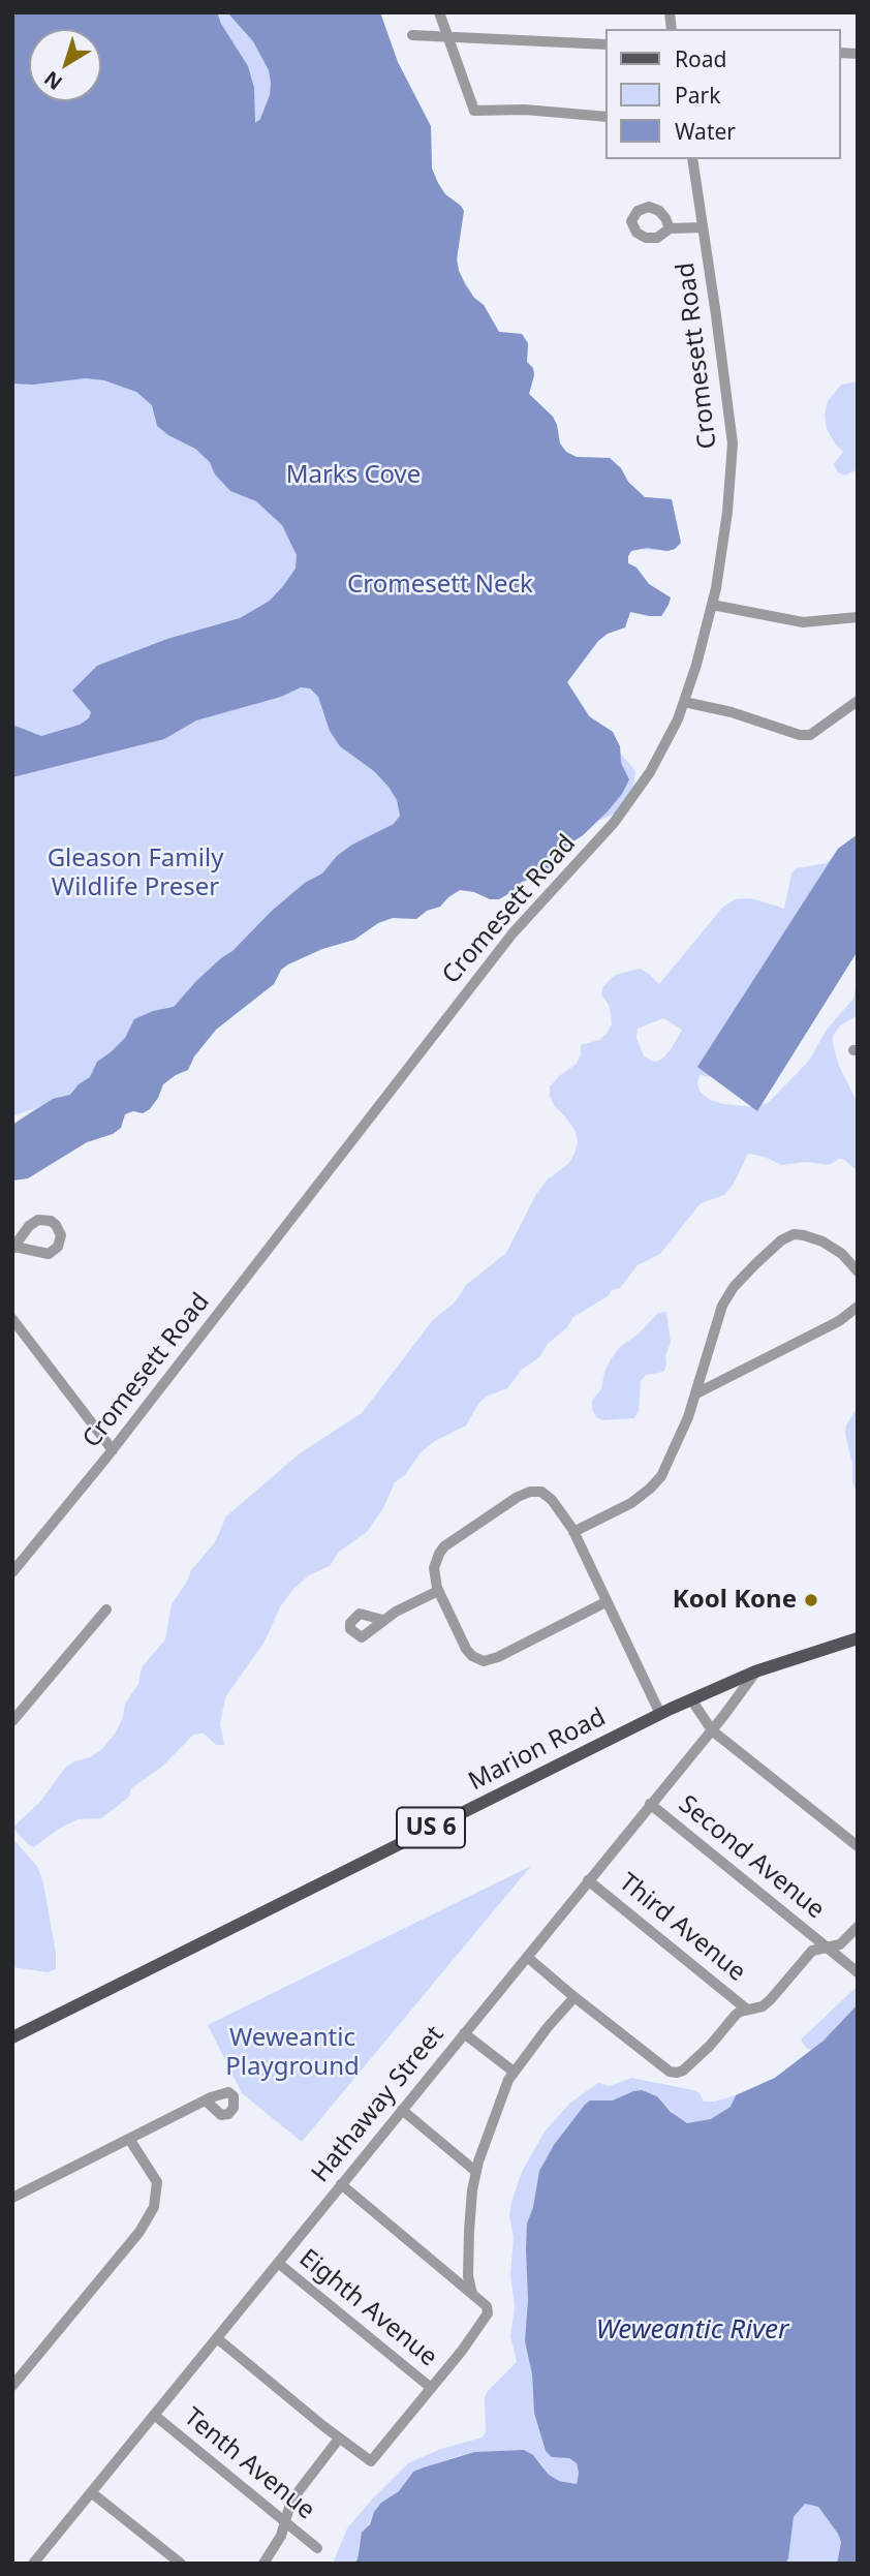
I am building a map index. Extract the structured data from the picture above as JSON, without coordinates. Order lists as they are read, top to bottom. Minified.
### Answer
{"streets":{"main road":["Marion Road","US 6"],"street":["Cromesett Road","Second Avenue","Third Avenue","Hathaway Street","Eighth Avenue","Tenth Avenue"]},"crossings":[["Marion Road","Hathaway Street"],["Second Avenue","Hathaway Street"],["Third Avenue","Hathaway Street"],["Hathaway Street","Eighth Avenue"],["Hathaway Street","Tenth Avenue"]],"water":["Weweantic River"],"parks":["Marks Cove","Cromesett Neck","Gleason Family Wildlife Preser","Weweantic Playground"],"places":["Kool Kone"],"legend":["Road","Park","Water"],"north":"bottom left"}
